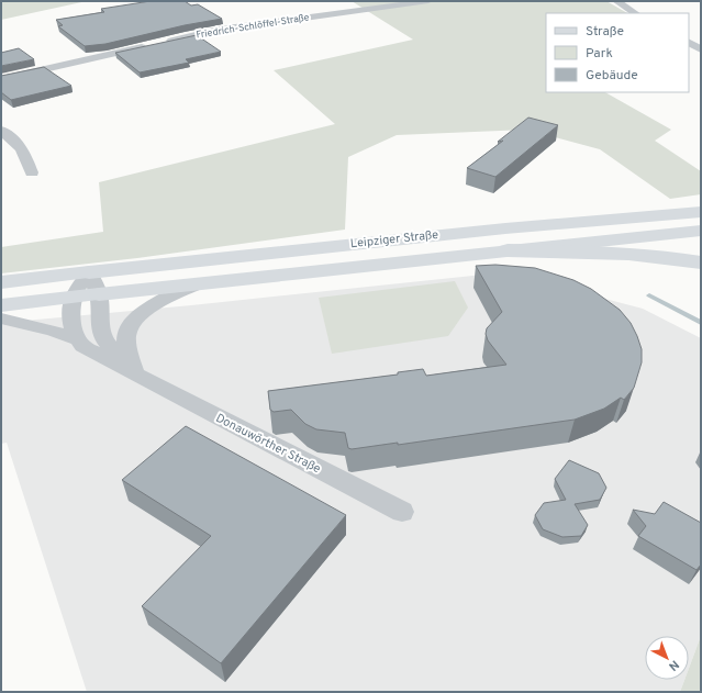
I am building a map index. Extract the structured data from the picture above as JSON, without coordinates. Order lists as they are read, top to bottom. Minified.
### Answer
{"streets":{"main road":["Leipziger Straße"],"street":["Friedrich-Schlöffel-Straße","Donauwörther Straße"]},"crossings":[["Leipziger Straße","Donauwörther Straße"]],"legend":["Straße","Park","Gebäude"],"north":"bottom right"}
